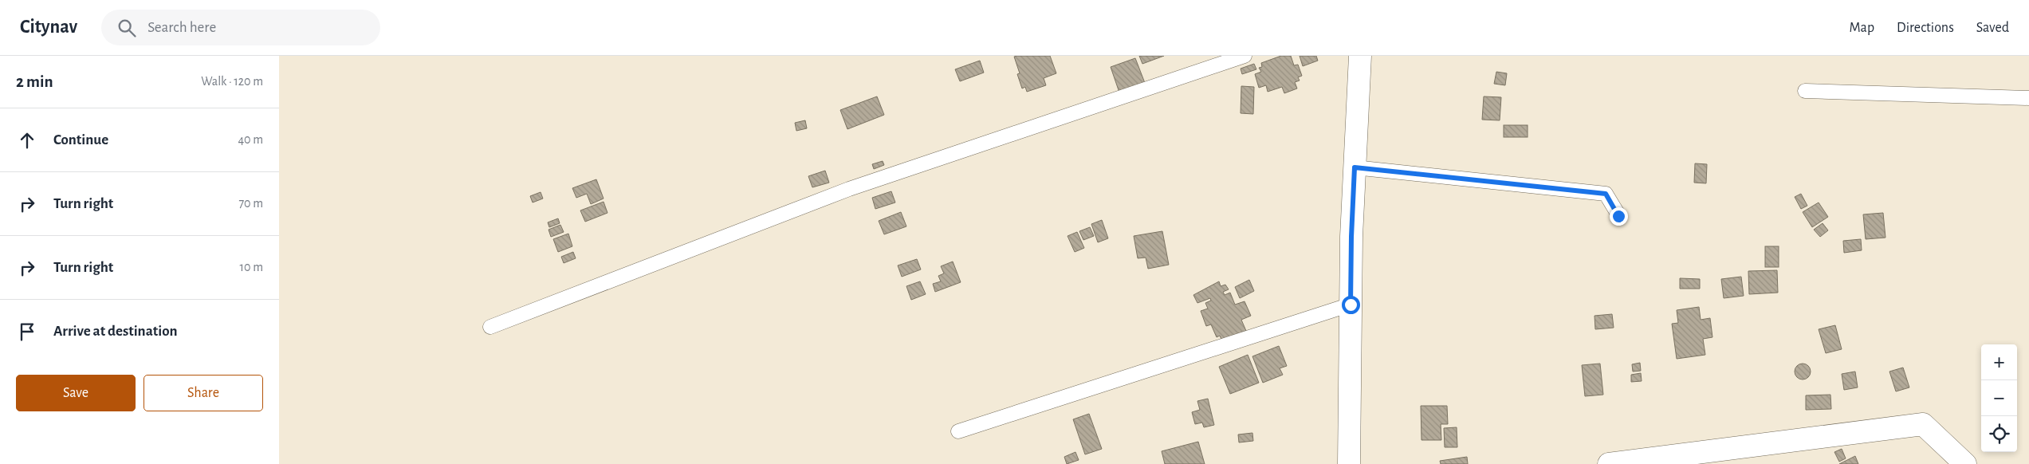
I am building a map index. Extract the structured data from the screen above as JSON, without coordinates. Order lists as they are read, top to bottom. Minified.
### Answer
{"page":{"header":"Citynav","search":"Search here","nav":["Map","Directions","Saved"],"heading":["2 min","Walk · 120 m"],"list":[["Continue","40 m"],["Turn right","70 m"],["Turn right","10 m"],"Arrive at destination"],"map_buttons":["+","−"],"buttons":["Save","Share"]}}
